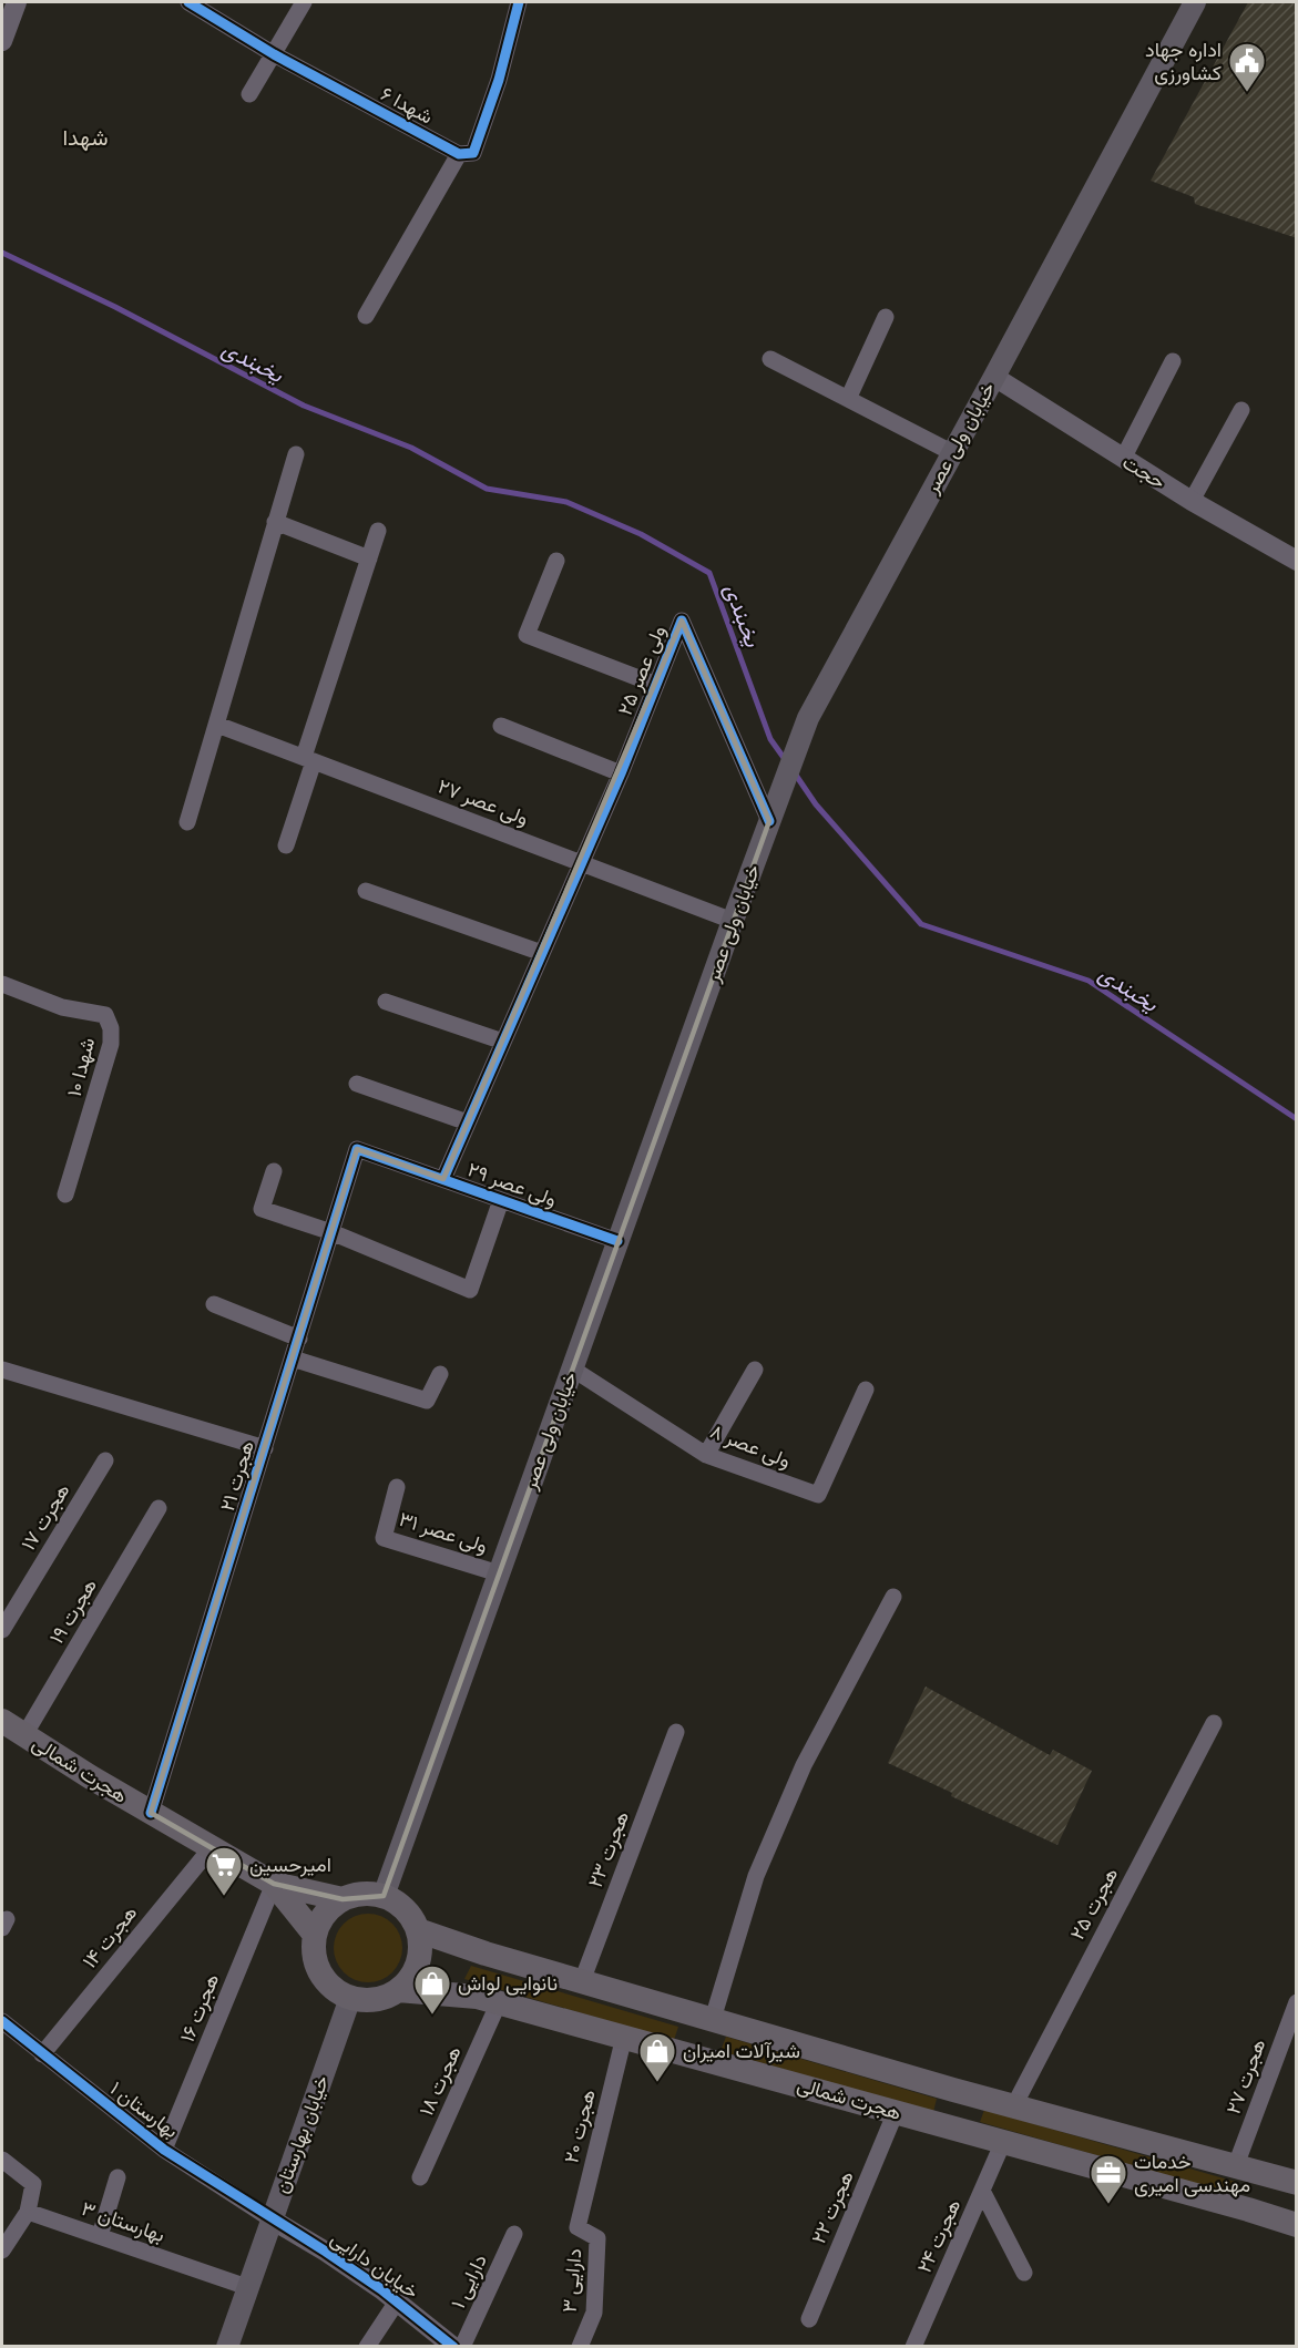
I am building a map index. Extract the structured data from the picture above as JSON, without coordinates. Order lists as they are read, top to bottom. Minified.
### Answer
{"streets":{"main road":["خیابان ولی عصر","هجرت شمالی","خیابان بهارستان"],"street":["شهدا ۶","حجت","ولی عصر ۲۵","ولی عصر ۲۷","شهدا ۱۰","ولی عصر ۲۹","ولی عصر ۸","هجرت ۲۱","هجرت ۱۷","ولی عصر ۳۱","هجرت ۱۹","هجرت ۲۳","هجرت ۲۵","هجرت ۱۴","هجرت ۱۶","هجرت ۲۷","هجرت ۱۸","بهارستان ۱","هجرت ۲۰","هجرت ۲۲","بهارستان ۳","هجرت ۲۴","خیابان دارایی","دارایی ۳","دارایی ۱"]},"crossings":[["خیابان ولی عصر","حجت"],["خیابان ولی عصر","ولی عصر ۲۵"],["خیابان ولی عصر","ولی عصر ۲۷"],["خیابان ولی عصر","ولی عصر ۲۹"],["خیابان ولی عصر","ولی عصر ۸"],["خیابان ولی عصر","ولی عصر ۳۱"],["خیابان ولی عصر","هجرت شمالی"],["خیابان ولی عصر","خیابان بهارستان"],["ولی عصر ۲۵","ولی عصر ۲۷"],["ولی عصر ۲۵","ولی عصر ۲۹"],["ولی عصر ۲۹","هجرت ۲۱"],["هجرت ۲۱","هجرت شمالی"],["هجرت ۱۹","هجرت شمالی"],["هجرت شمالی","هجرت ۲۳"],["هجرت شمالی","هجرت ۲۵"],["هجرت شمالی","هجرت ۱۴"],["هجرت شمالی","هجرت ۱۶"],["هجرت شمالی","هجرت ۲۷"],["هجرت شمالی","هجرت ۱۸"],["هجرت شمالی","هجرت ۲۰"],["هجرت شمالی","خیابان بهارستان"],["هجرت شمالی","هجرت ۲۲"],["هجرت شمالی","هجرت ۲۴"],["هجرت ۱۴","بهارستان ۱"],["هجرت ۱۶","بهارستان ۱"],["بهارستان ۱","خیابان بهارستان"],["بهارستان ۱","خیابان دارایی"],["هجرت ۲۰","دارایی ۳"],["خیابان بهارستان","بهارستان ۳"],["خیابان بهارستان","خیابان دارایی"]],"districts":["شهدا"],"water":["یخبندی"],"places":{"public building":["اداره جهاد کشاورزی"],"supermarket":["امیرحسین"],"shop":["نانوایی لواش","شیرآلات امیران"],"office":["خدمات مهندسی امیری"]}}
